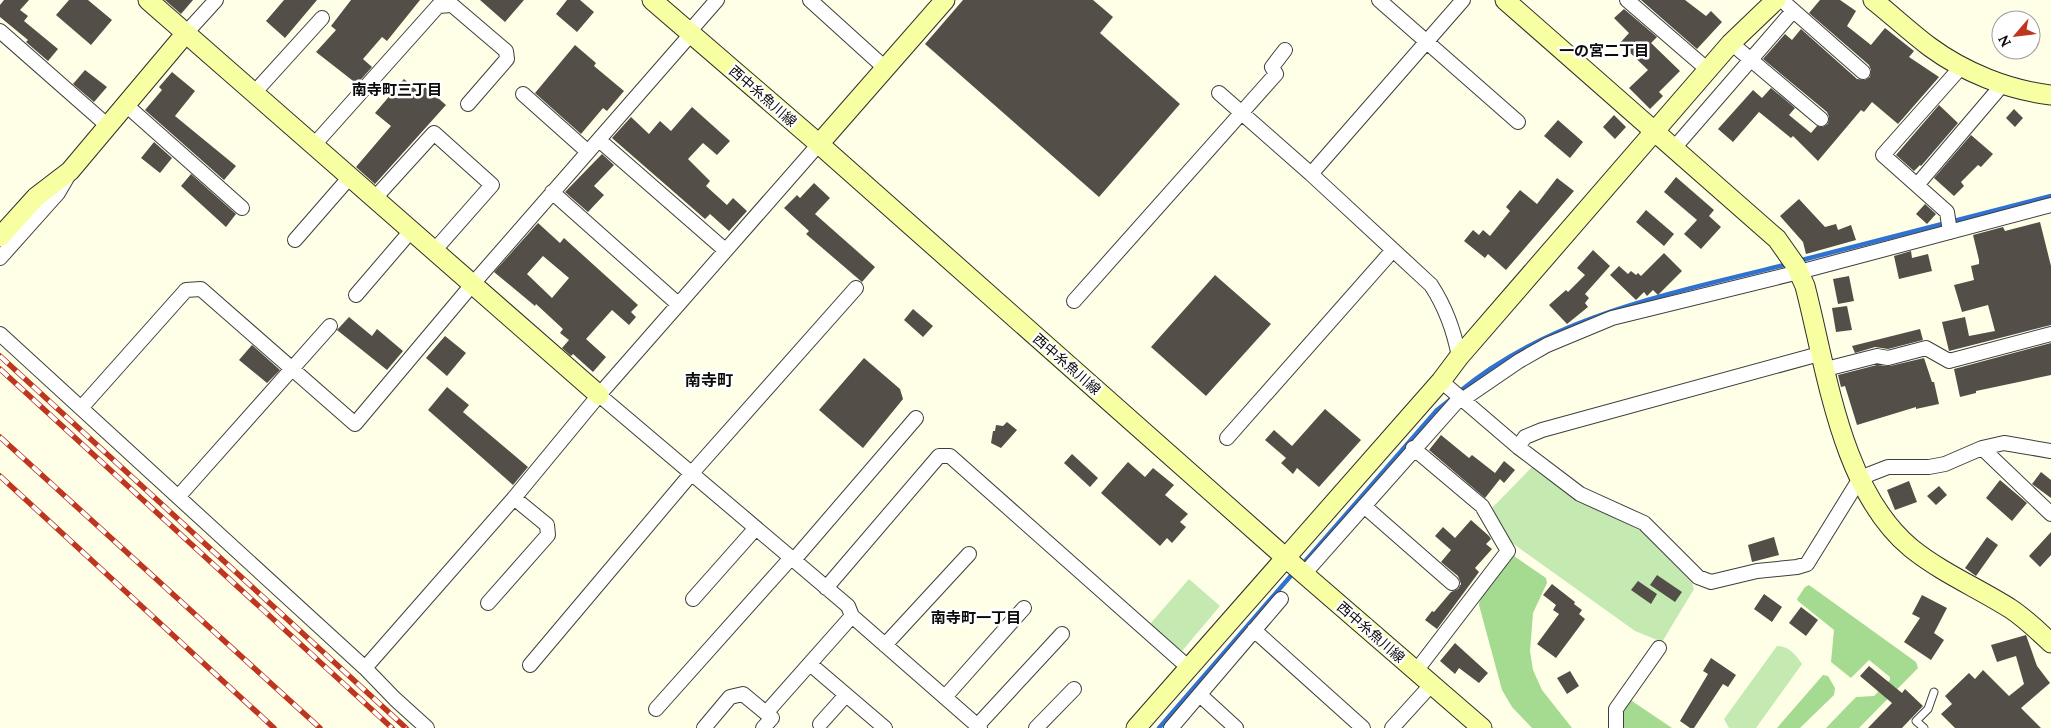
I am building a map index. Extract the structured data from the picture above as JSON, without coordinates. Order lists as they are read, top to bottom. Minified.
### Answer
{"streets":{"street":["西中糸魚川線"]},"districts":["一の宮二丁目","南寺町三丁目","南寺町","南寺町一丁目"],"north":"bottom left"}
